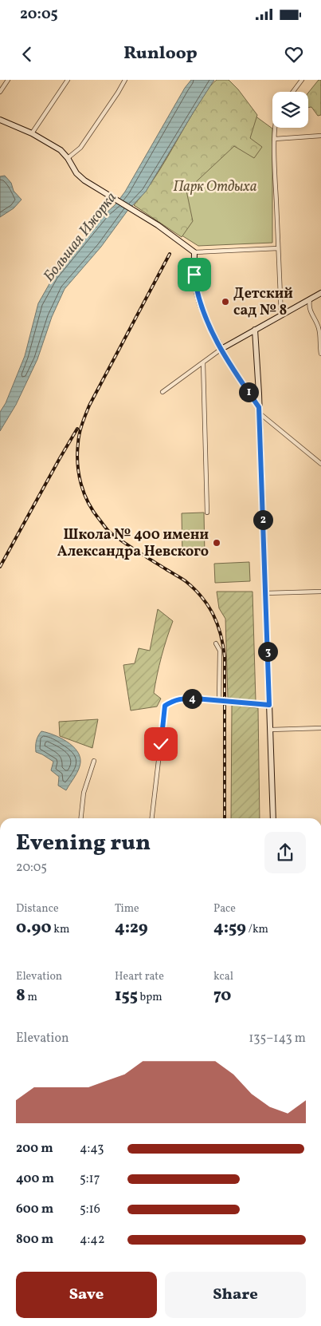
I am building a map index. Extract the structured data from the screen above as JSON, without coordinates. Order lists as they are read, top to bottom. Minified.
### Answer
{"water":["Большая Ижорка"],"parks":["Парк Отдыха"],"places":["Детский сад № 8","Школа № 400 имени Александра Невского"],"page":{"status":"20:05","header":"Runloop","pins":["1","2","3","4"],"heading":["Evening run","20:05"],"stats":[["Distance","0.90 km"],["Time","4:29"],["Pace","4:59 /km"],["Elevation","8 m"],["Heart rate","155 bpm"],["kcal","70"]],"chart":["Elevation","135–143 m"],"list":[{"name":"200 m","note":"4:43"},{"name":"400 m","note":"5:17"},{"name":"600 m","note":"5:16"},{"name":"800 m","note":"4:42"}],"buttons":["Save","Share"]}}
